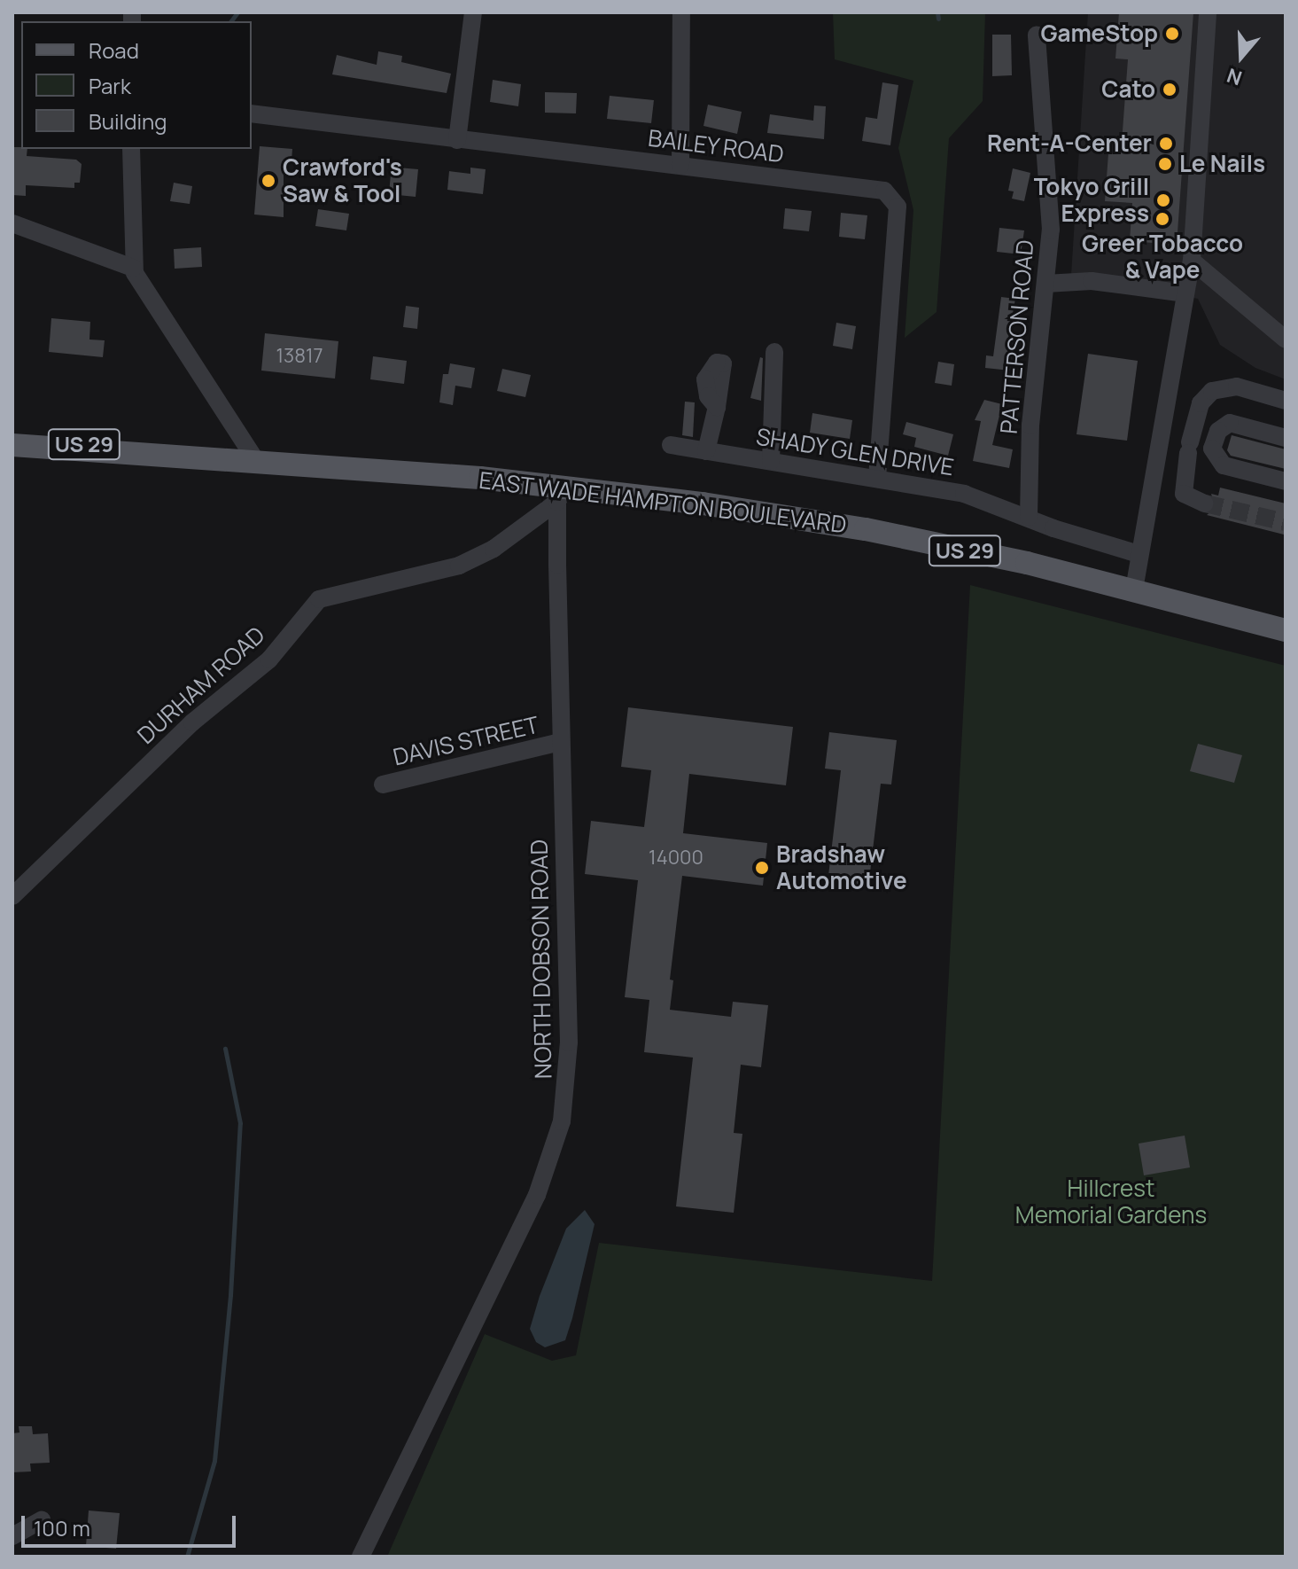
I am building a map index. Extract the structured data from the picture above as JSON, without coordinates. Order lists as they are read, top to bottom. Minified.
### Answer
{"streets":{"main road":["US 29","EAST WADE HAMPTON BOULEVARD"],"street":["BAILEY ROAD","PATTERSON ROAD","SHADY GLEN DRIVE","DURHAM ROAD","DAVIS STREET","NORTH DOBSON ROAD"]},"crossings":[["BAILEY ROAD","SHADY GLEN DRIVE"],["PATTERSON ROAD","SHADY GLEN DRIVE"],["EAST WADE HAMPTON BOULEVARD","DURHAM ROAD"],["EAST WADE HAMPTON BOULEVARD","NORTH DOBSON ROAD"],["DURHAM ROAD","NORTH DOBSON ROAD"],["DAVIS STREET","NORTH DOBSON ROAD"]],"parks":["Hillcrest Memorial Gardens"],"places":["GameStop","Cato","Rent-A-Center","Le Nails","Crawford's Saw & Tool","Tokyo Grill Express","Greer Tobacco & Vape","Bradshaw Automotive"],"house_numbers":["13817","14000"],"legend":["Road","Park","Building"],"scale_bar":"100 m","north":"bottom"}
